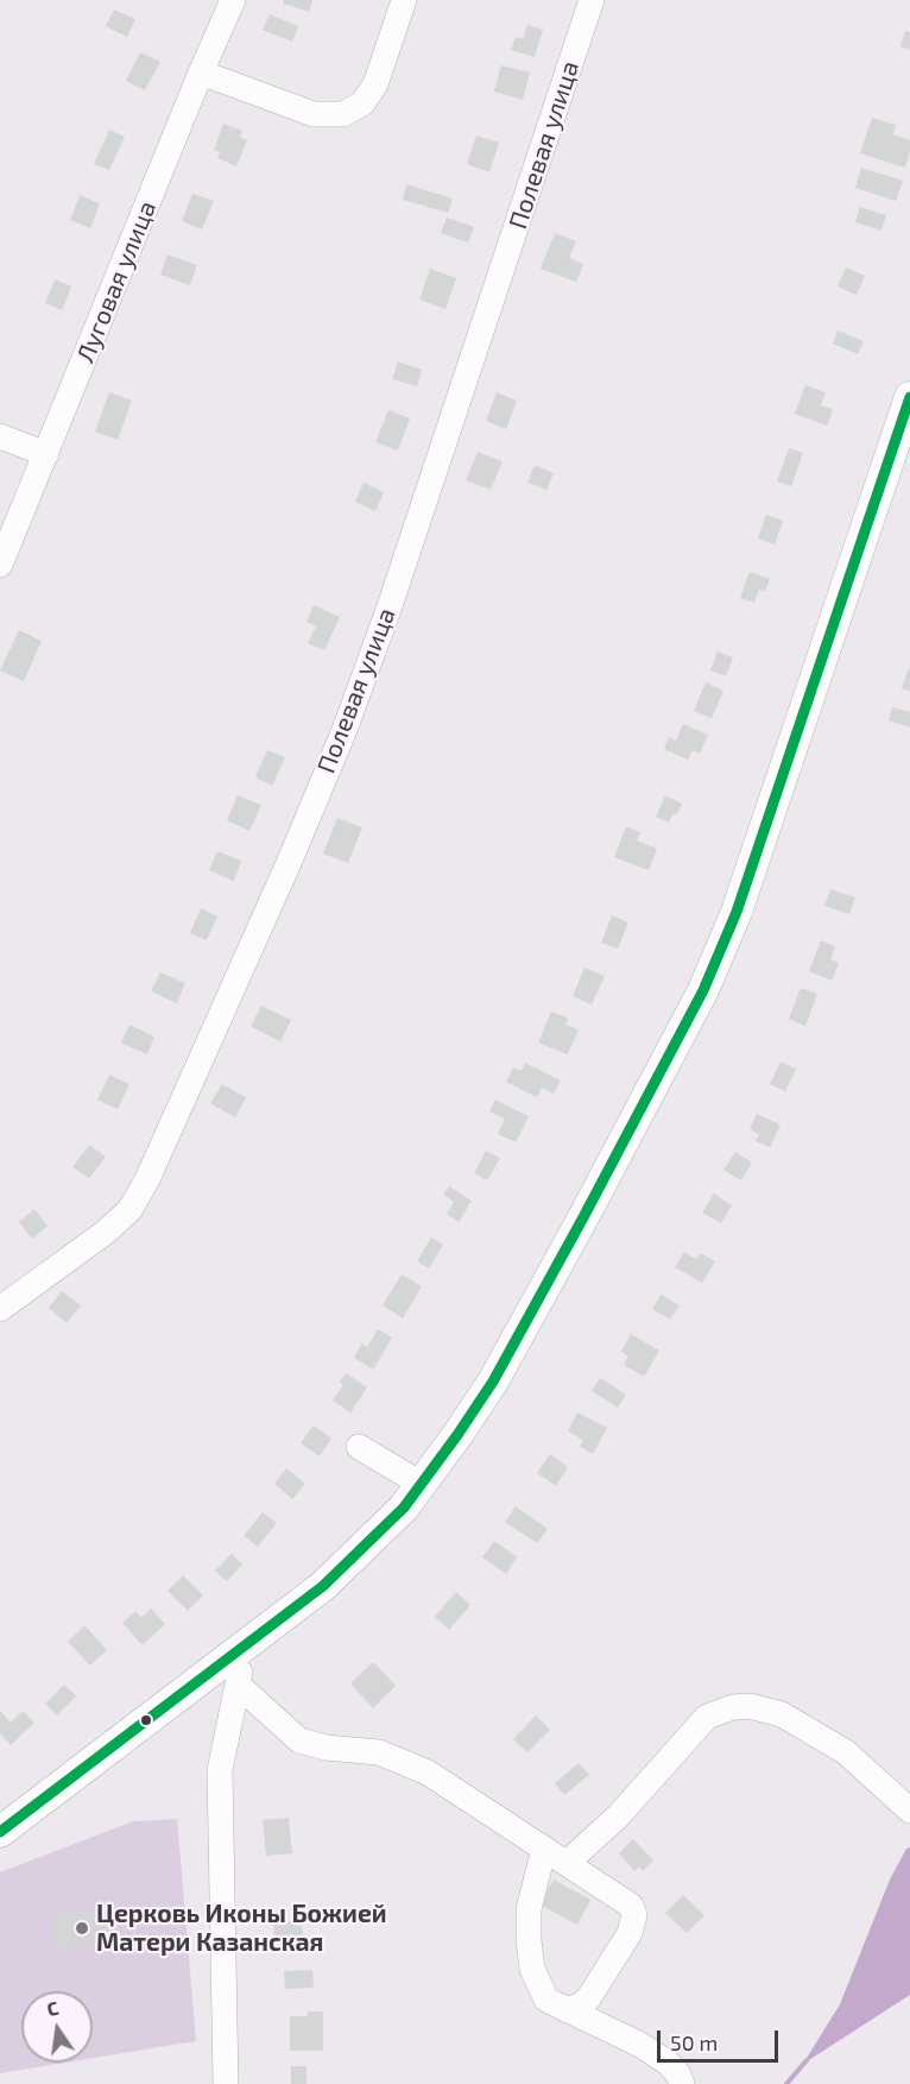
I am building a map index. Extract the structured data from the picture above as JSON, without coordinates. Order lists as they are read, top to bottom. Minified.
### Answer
{"streets":{"street":["Полевая улица","Луговая улица"]},"places":["Церковь Иконы Божией Матери Казанская"],"scale_bar":"50 m","north":"top"}
